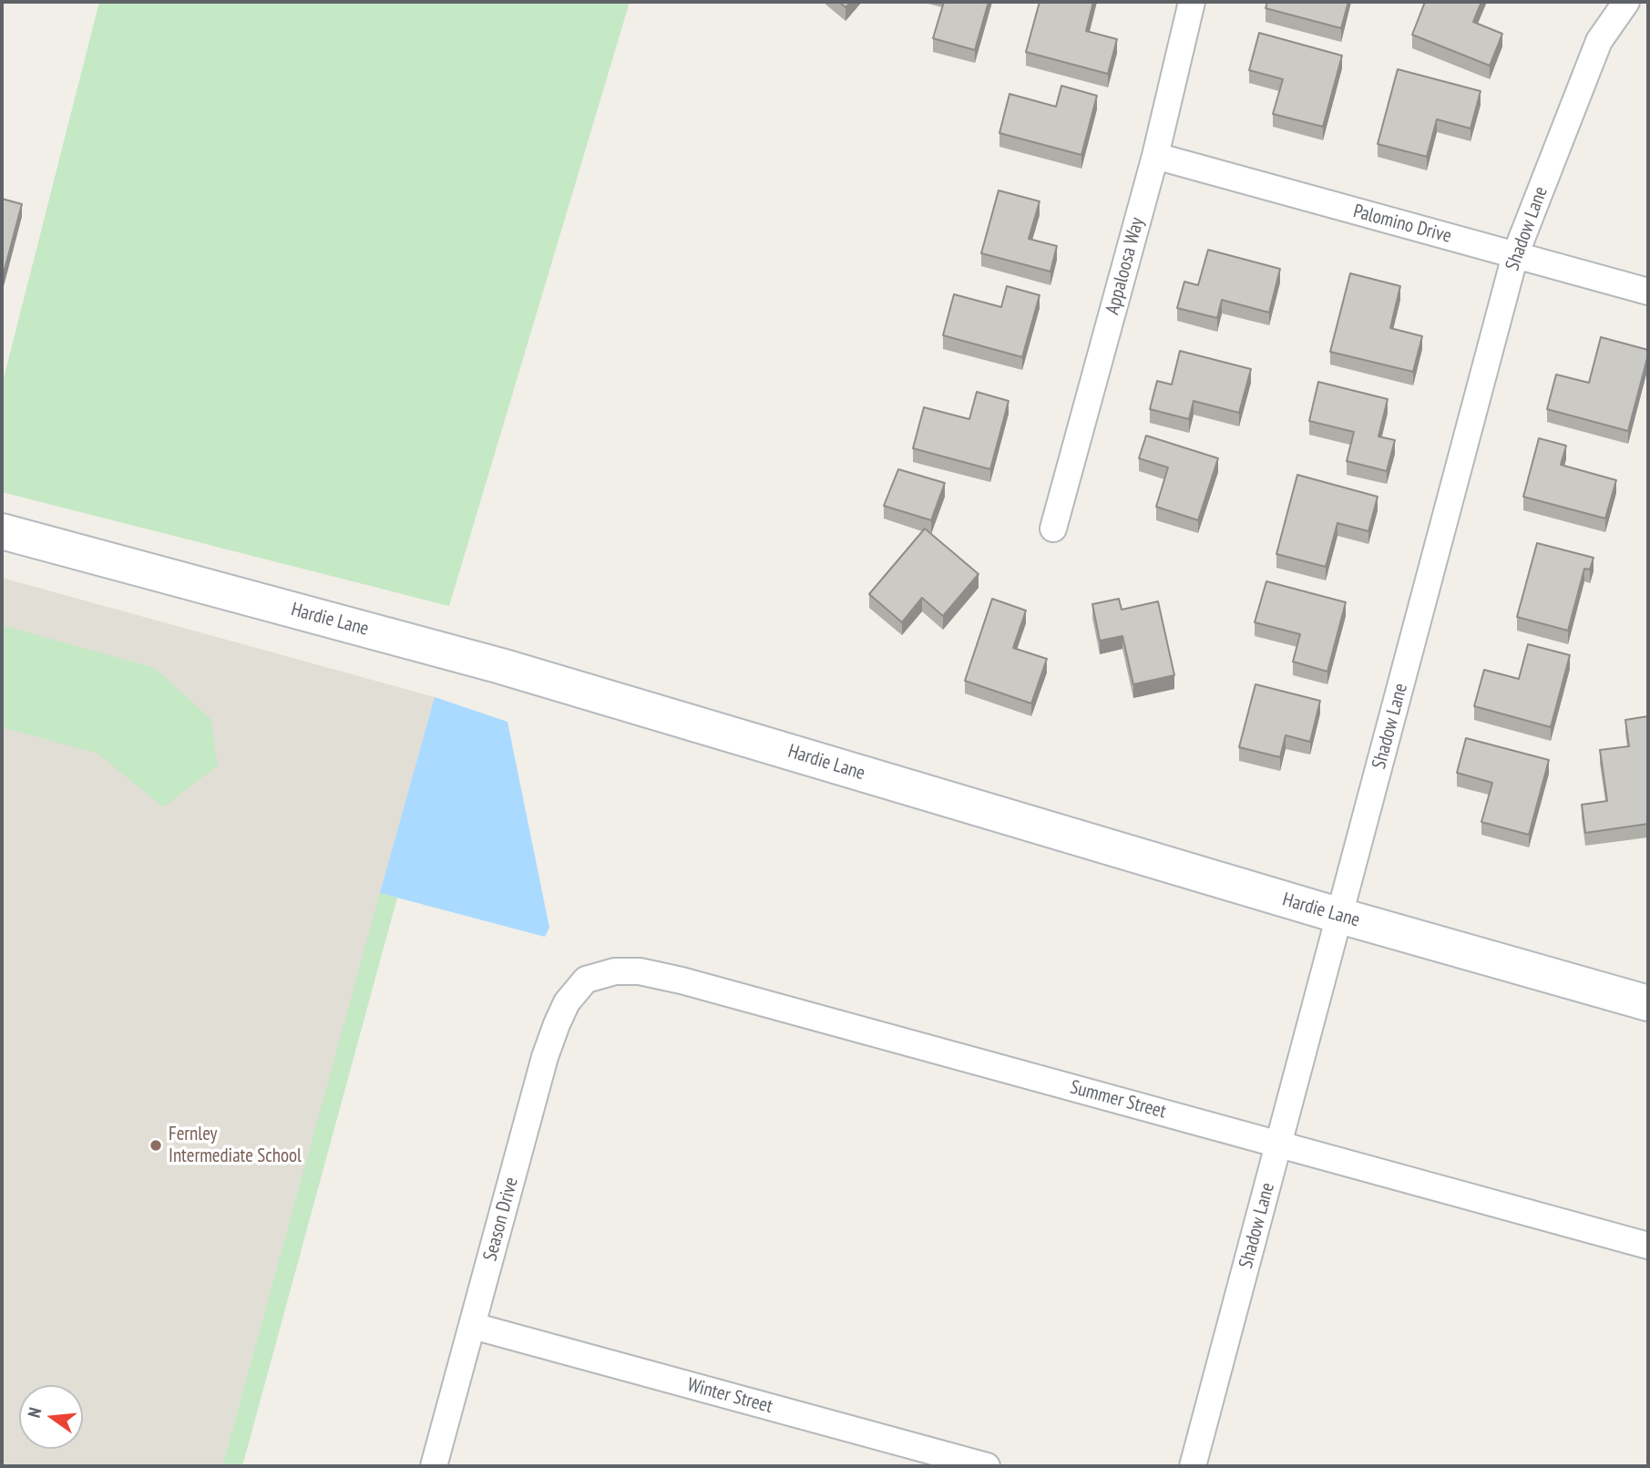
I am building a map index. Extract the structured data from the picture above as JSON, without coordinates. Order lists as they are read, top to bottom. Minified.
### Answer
{"streets":{"street":["Palomino Drive","Shadow Lane","Appaloosa Way","Hardie Lane","Summer Street","Season Drive","Winter Street"]},"crossings":[["Palomino Drive","Shadow Lane"],["Palomino Drive","Appaloosa Way"],["Shadow Lane","Hardie Lane"],["Shadow Lane","Summer Street"],["Summer Street","Season Drive"],["Season Drive","Winter Street"]],"places":["Fernley Intermediate School"],"north":"left"}
